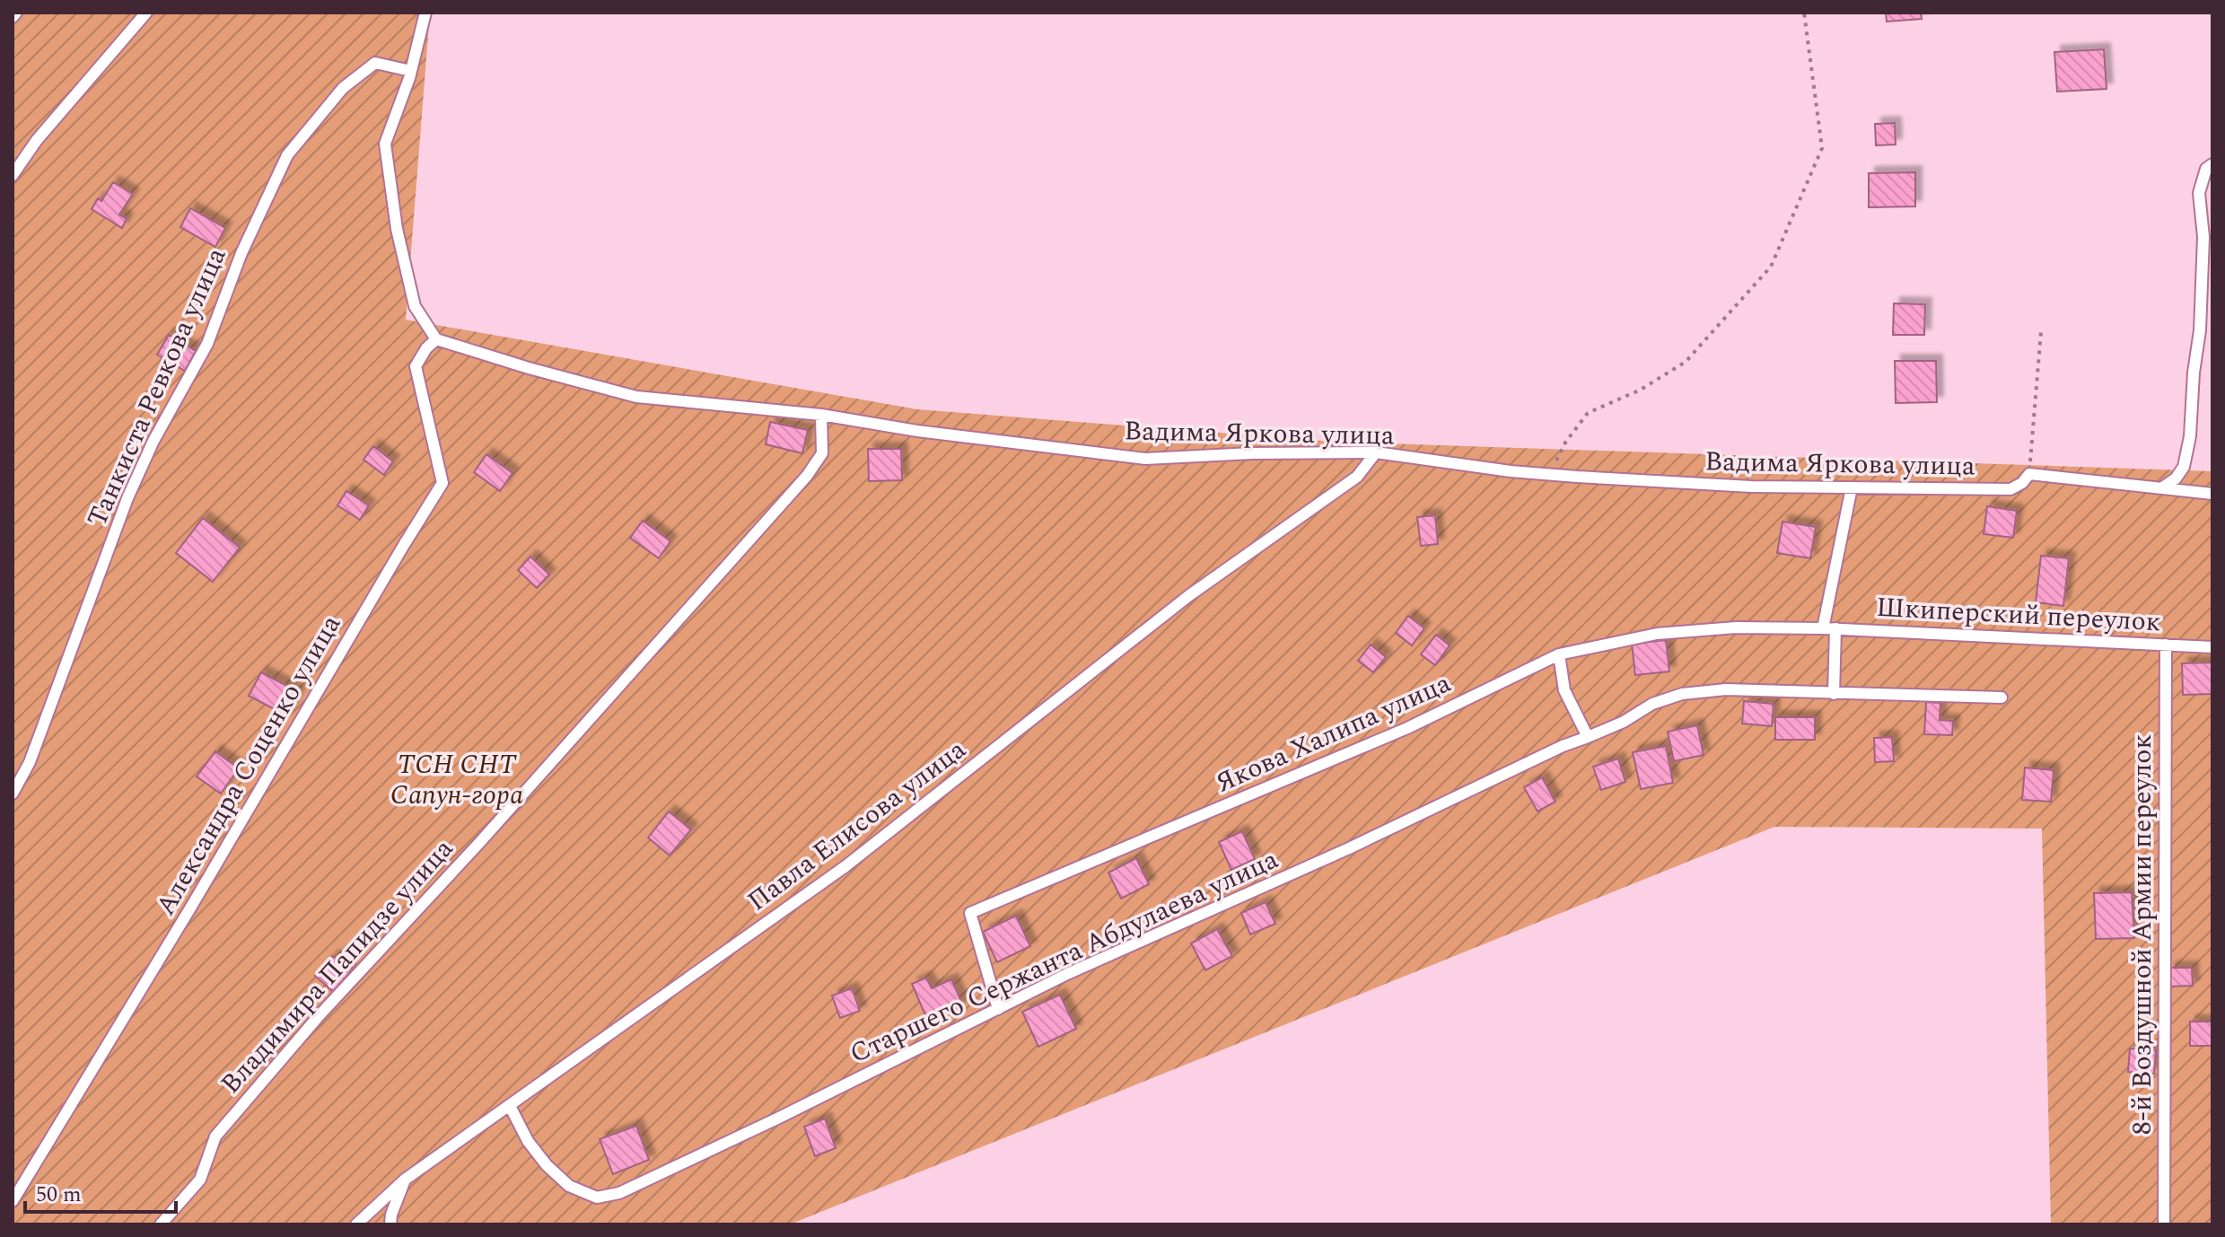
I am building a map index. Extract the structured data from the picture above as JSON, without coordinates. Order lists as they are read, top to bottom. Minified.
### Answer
{"streets":{"lane":["Танкиста Ревкова улица","Вадима Яркова улица","Шкиперский переулок","Якова Халипа улица","Александра Соценко улица","Павла Елисова улица","8-й Воздушной Армии переулок","Старшего Сержанта Абдулаева улица","Владимира Папидзе улица"]},"crossings":[["Вадима Яркова улица","Александра Соценко улица"],["Вадима Яркова улица","Павла Елисова улица"],["Вадима Яркова улица","Владимира Папидзе улица"],["Шкиперский переулок","Якова Халипа улица"],["Шкиперский переулок","8-й Воздушной Армии переулок"],["Якова Халипа улица","Старшего Сержанта Абдулаева улица"],["Павла Елисова улица","Старшего Сержанта Абдулаева улица"]],"parks":["ТСН СНТ Сапун-гора"],"scale_bar":"50 m"}
